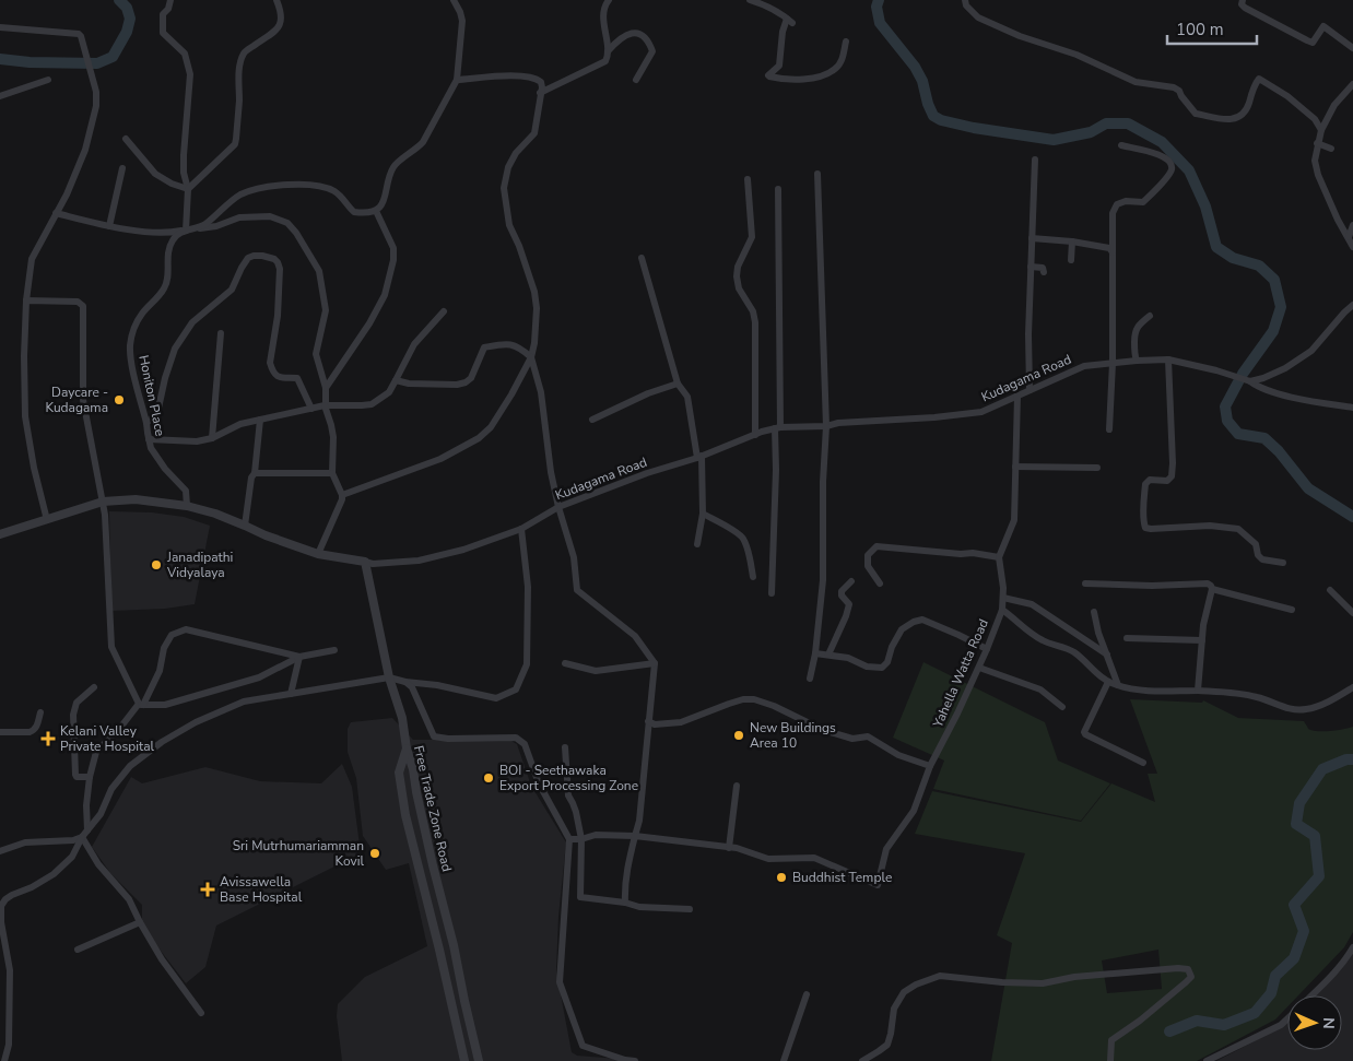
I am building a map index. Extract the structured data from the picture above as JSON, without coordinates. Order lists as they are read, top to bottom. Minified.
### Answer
{"streets":{"street":["Kudagama Road","Honiton Place","Yahella Watta Road","Free Trade Zone Road"]},"crossings":[["Kudagama Road","Honiton Place"],["Kudagama Road","Free Trade Zone Road"]],"places":{"other":["Daycare - Kudagama","Janadipathi Vidyalaya","New Buildings Area 10","BOI - Seethawaka Export Processing Zone","Sri Mutrhumariamman Kovil","Buddhist Temple"],"health":["Kelani Valley Private Hospital","Avissawella Base Hospital"]},"scale_bar":"100 m","north":"right"}
